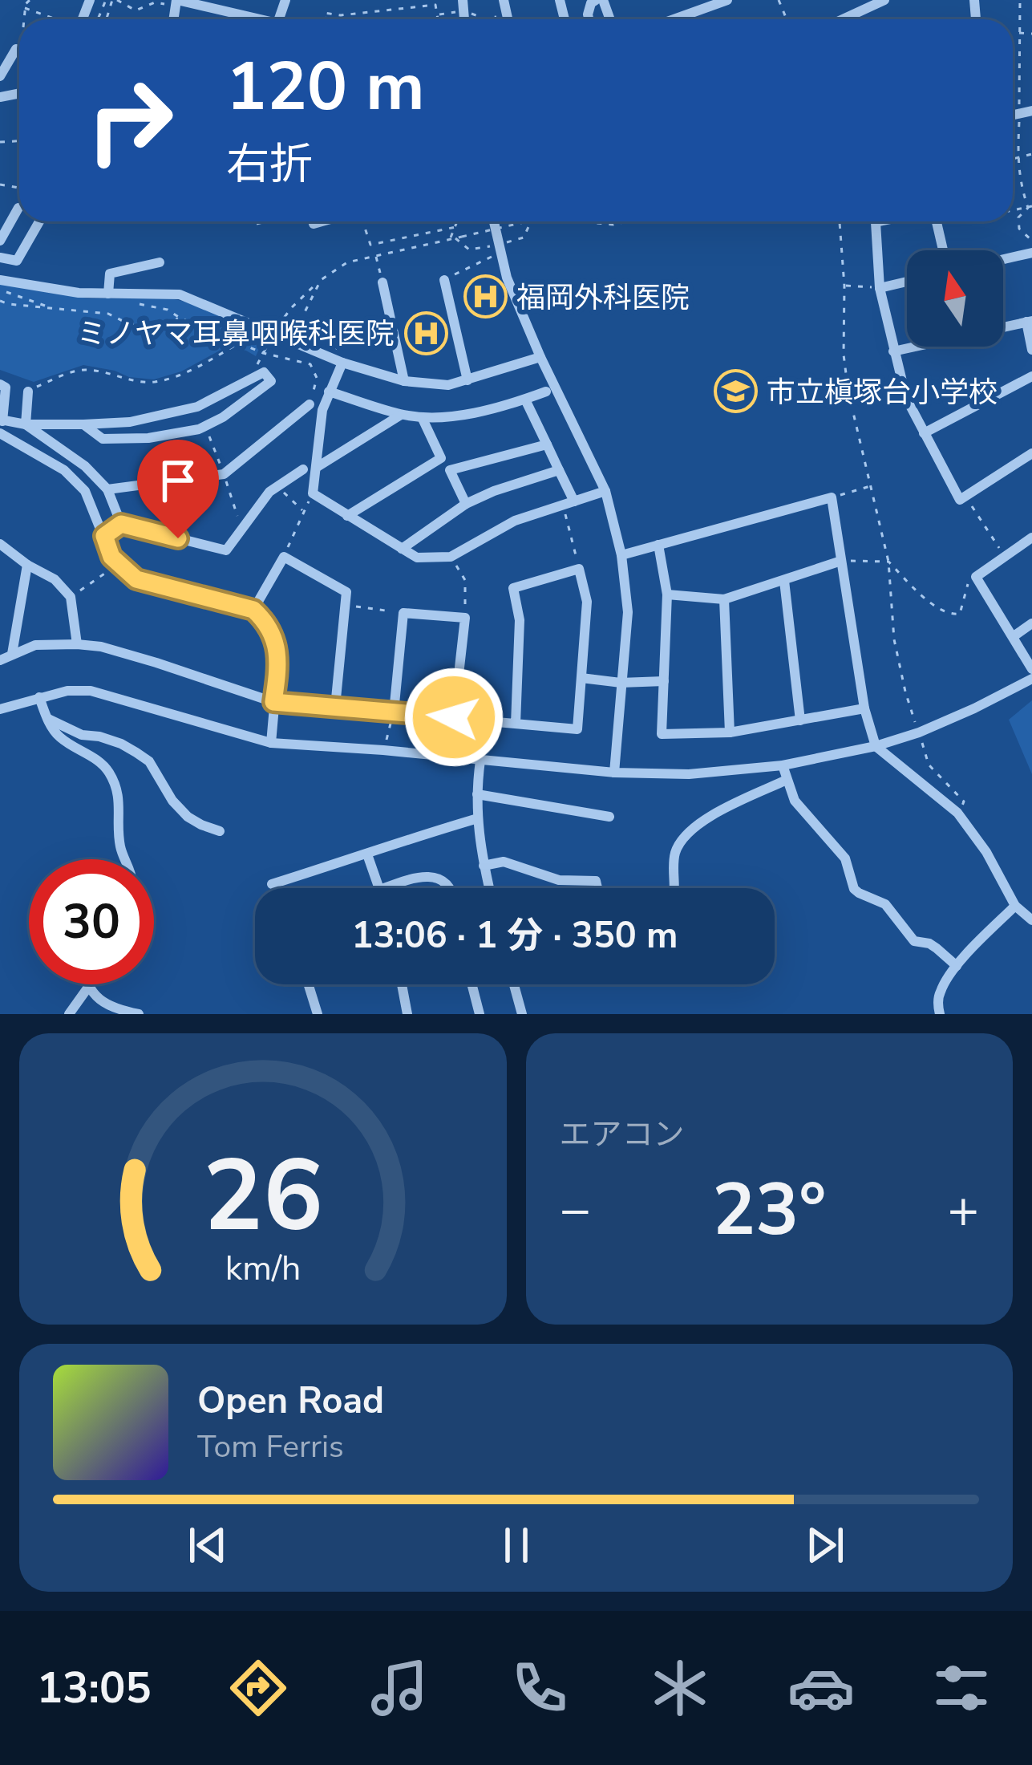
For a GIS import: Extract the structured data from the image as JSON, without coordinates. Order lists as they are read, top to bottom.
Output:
{
  "places": {
    "hospital": ["福岡外科医院", "ミノヤマ耳鼻咽喉科医院"],
    "school or university": ["市立槇塚台小学校"]
  },
  "north": "top",
  "page": {
    "turn": ["120 m", "右折"],
    "limit": "30",
    "trip": "13:06 · 1 分 · 350 m",
    "tile": "エアコン",
    "heat": ["−", "23°", "+"],
    "song": ["Open Road", "Tom Ferris"],
    "tabs": "13:05",
    "gauge": ["26", "km/h"]
  }
}
